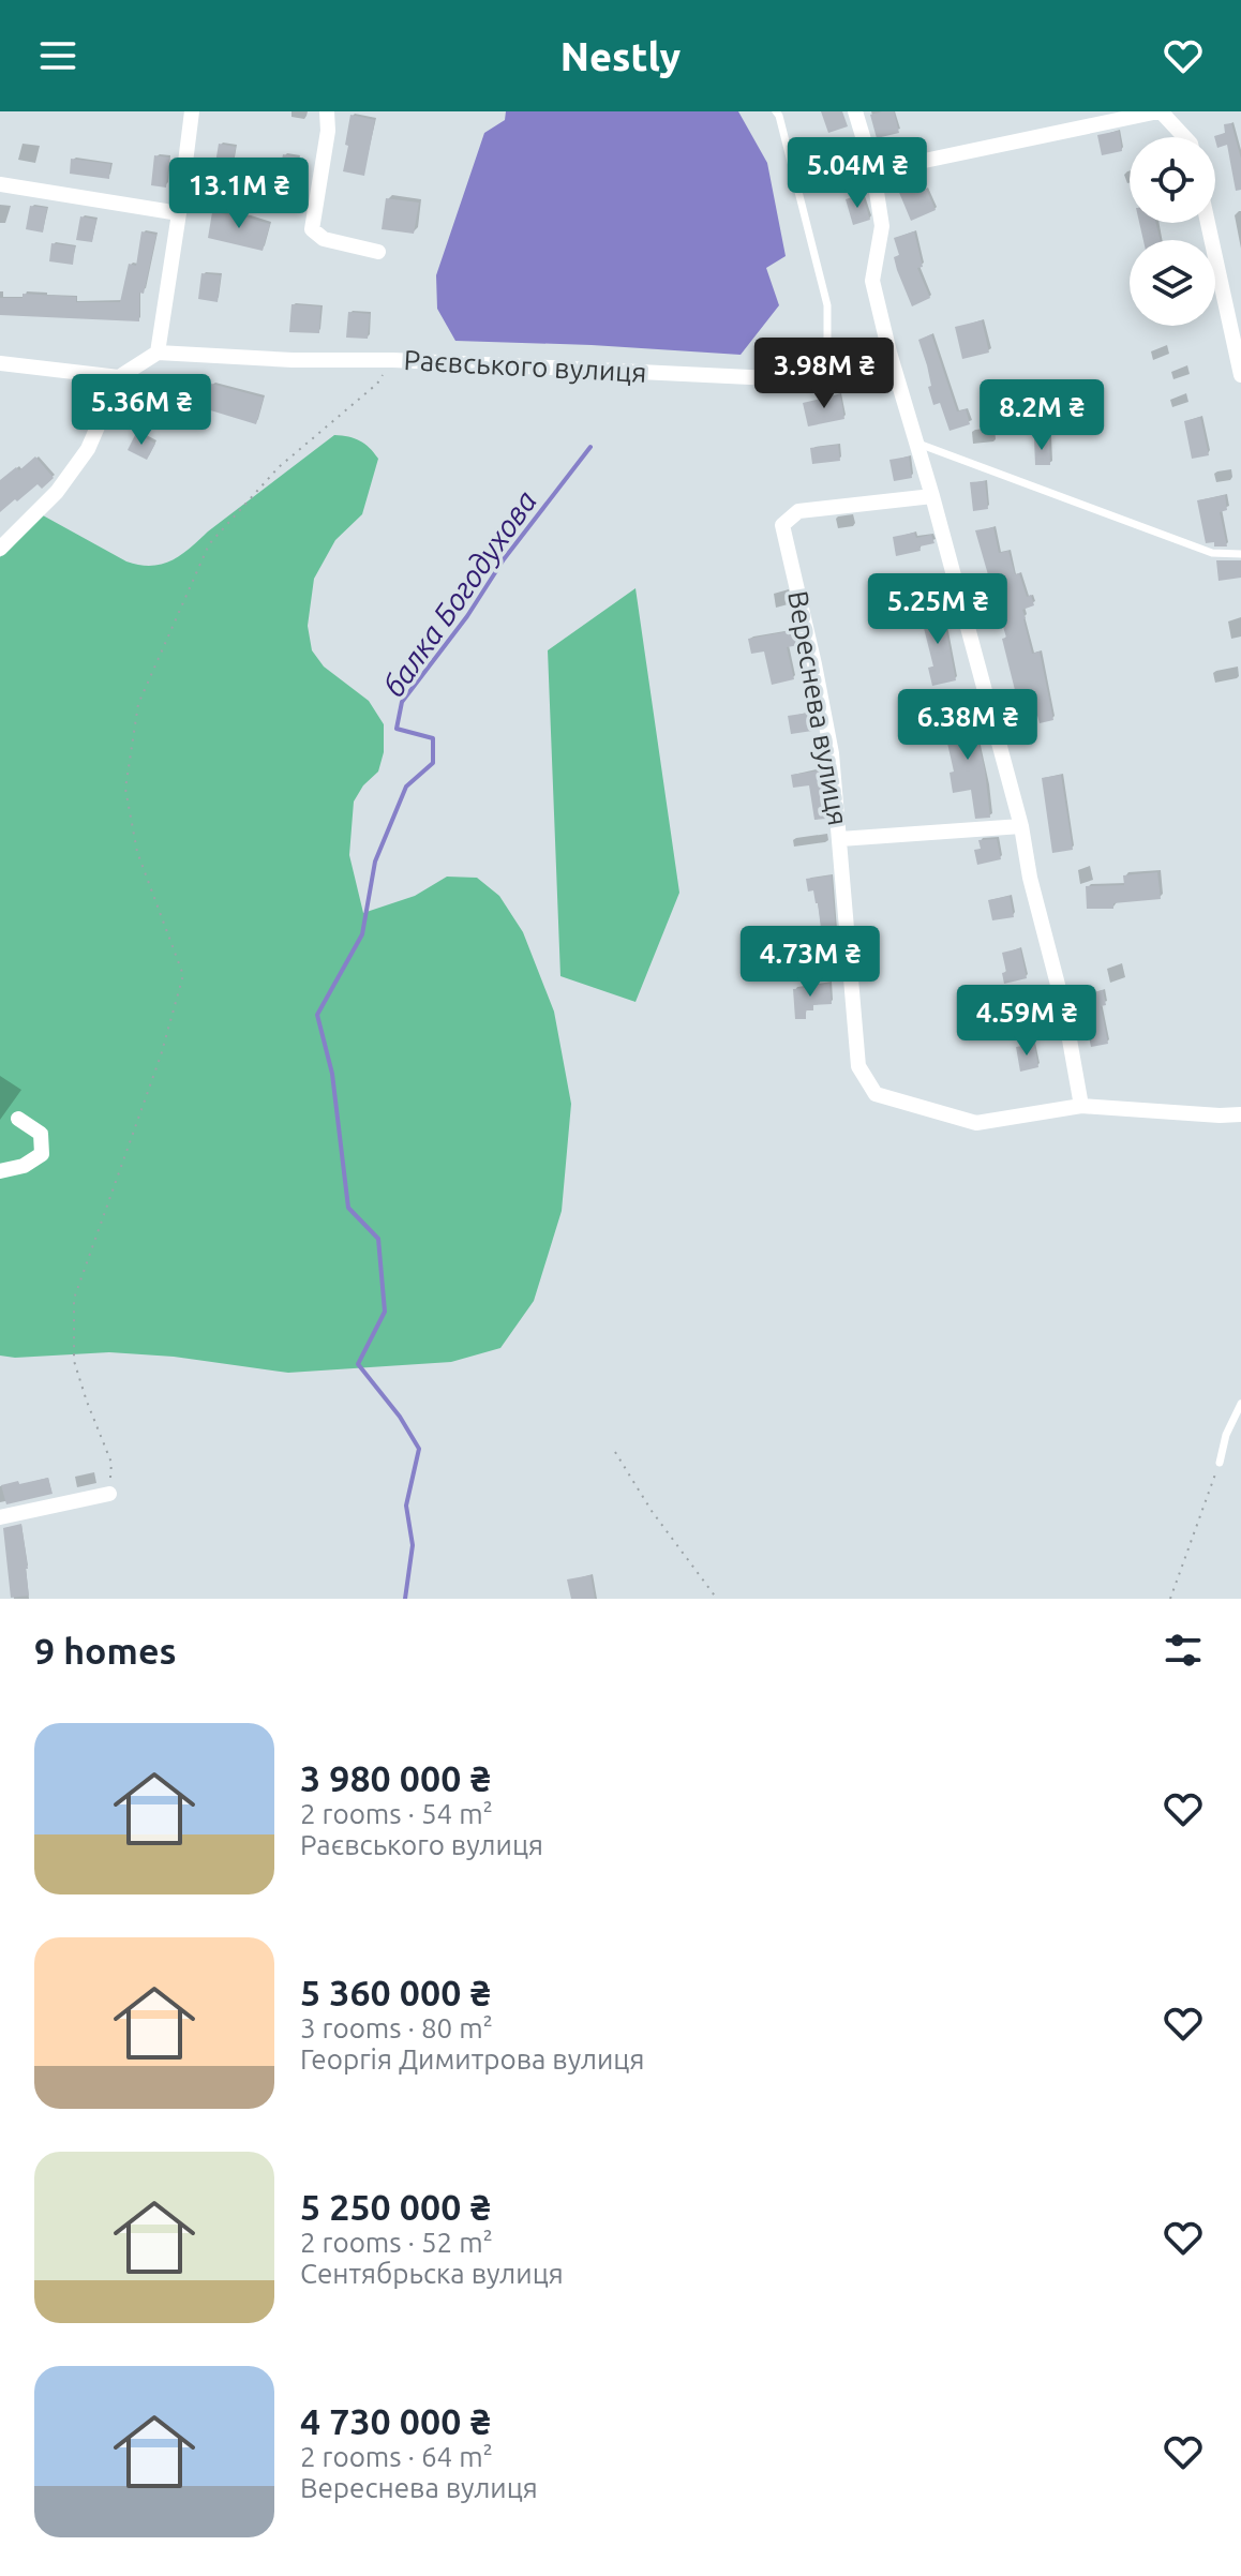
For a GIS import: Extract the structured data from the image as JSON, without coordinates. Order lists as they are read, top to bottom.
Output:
{
  "streets": {
    "street": ["Раєвського вулиця", "Вереснева вулиця"]
  },
  "water": ["балка Богодухова"],
  "page": {
    "header": "Nestly",
    "price": [
      "5.04M ₴",
      "13.1M ₴",
      "3.98M ₴",
      "5.36M ₴",
      "8.2M ₴",
      "5.25M ₴",
      "6.38M ₴",
      "4.73M ₴",
      "4.59M ₴"
    ],
    "heading": "9 homes",
    "list": [
      {
        "name": "3 980 000 ₴",
        "note": "2 rooms · 54 m² · Раєвського вулиця"
      },
      {
        "name": "5 360 000 ₴",
        "note": "3 rooms · 80 m² · Георгія Димитрова вулиця"
      },
      {
        "name": "5 250 000 ₴",
        "note": "2 rooms · 52 m² · Сентябрьска вулиця"
      },
      {
        "name": "4 730 000 ₴",
        "note": "2 rooms · 64 m² · Вереснева вулиця"
      }
    ]
  }
}
